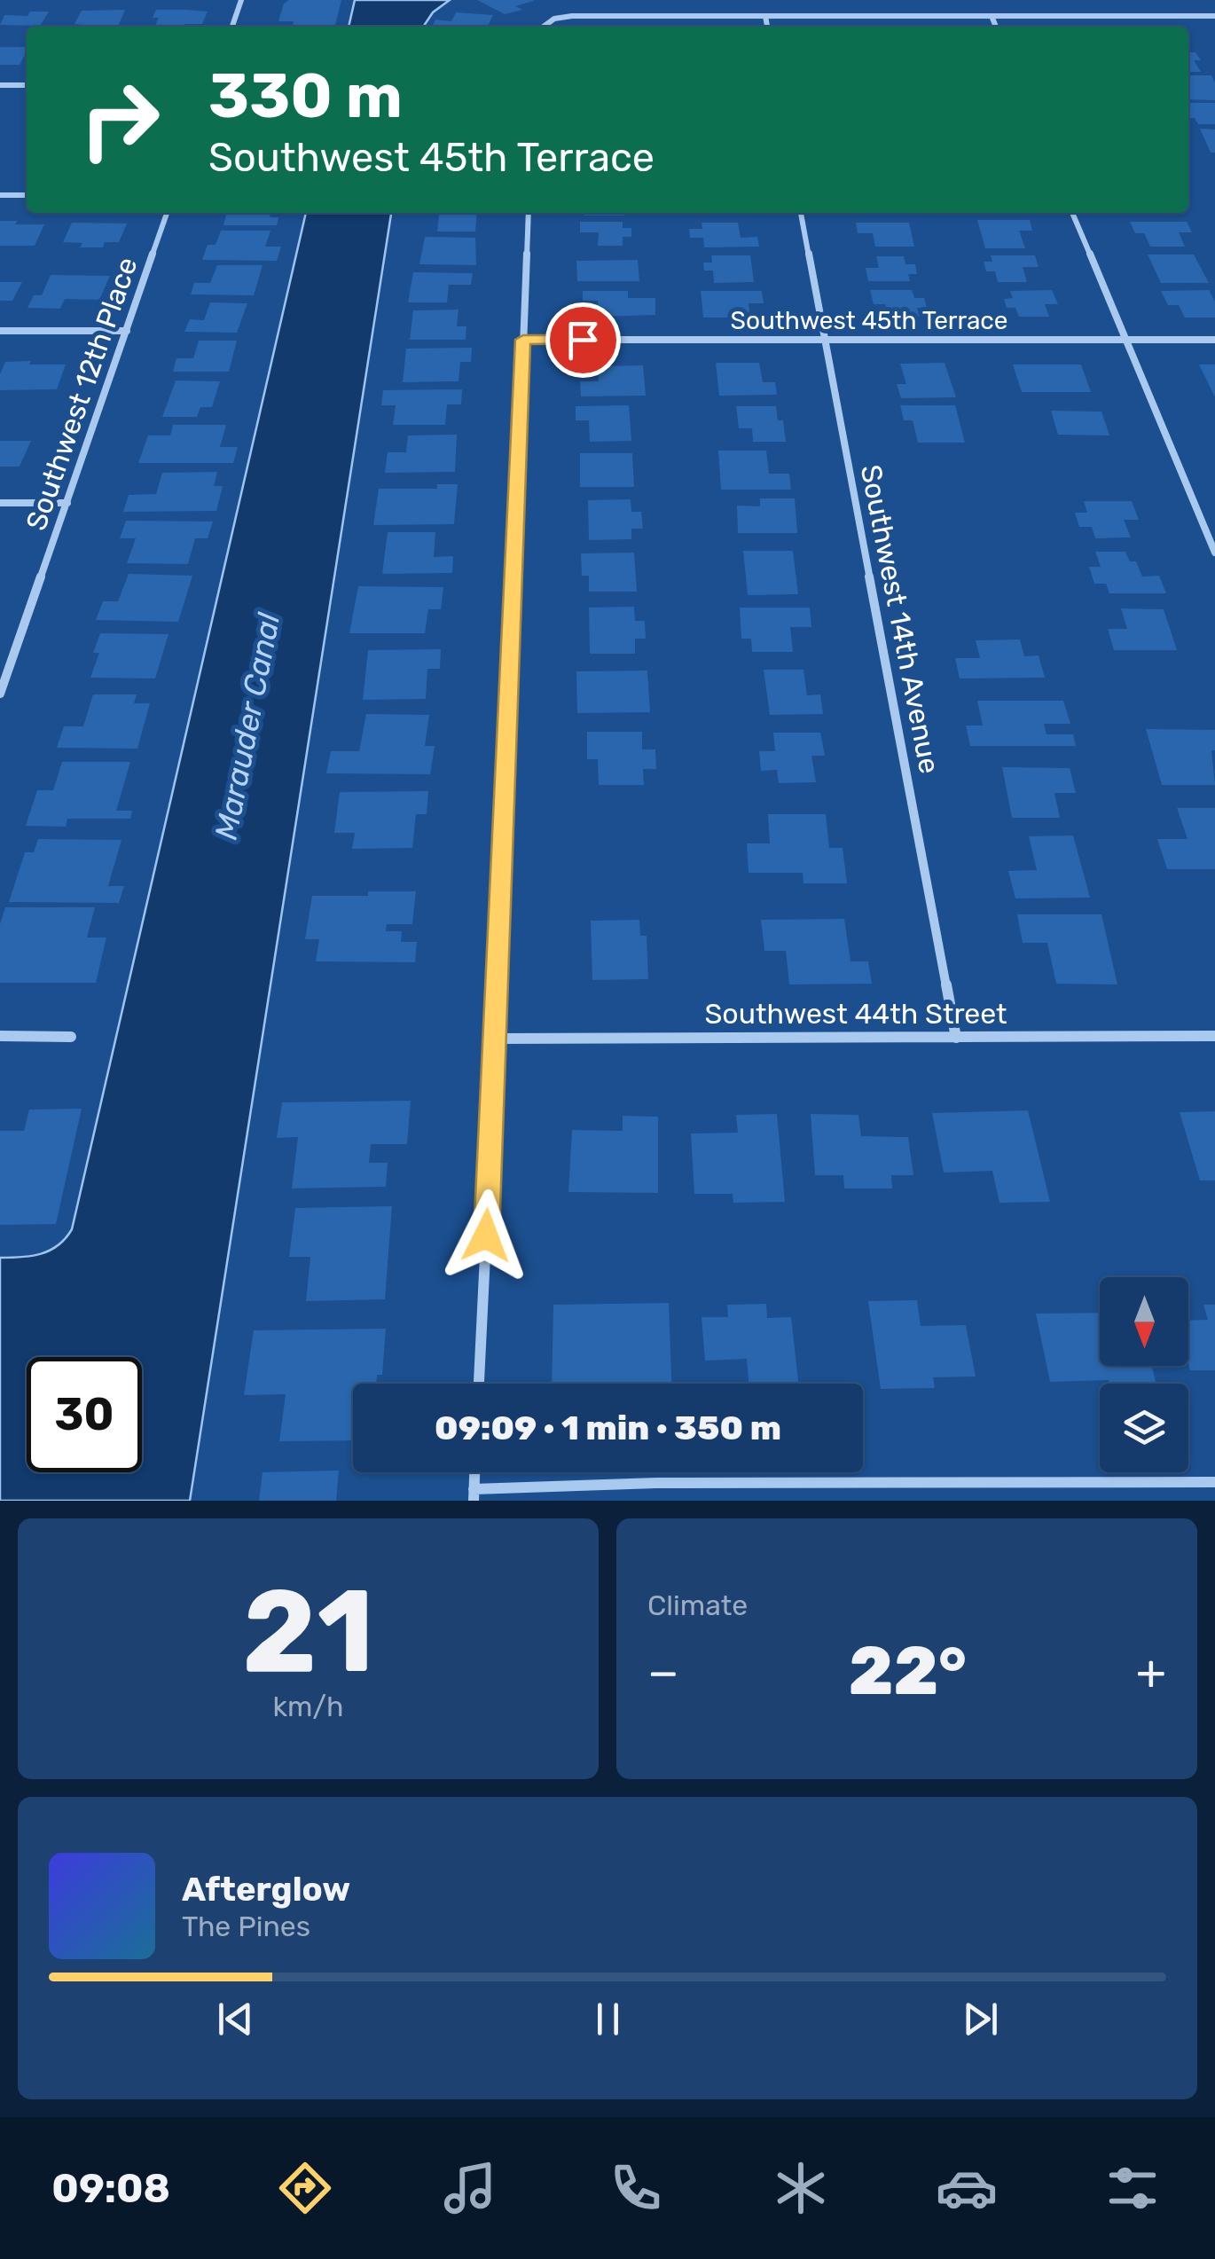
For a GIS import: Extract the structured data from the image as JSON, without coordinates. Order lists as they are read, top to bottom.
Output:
{
  "streets": {
    "street": [
      "Southwest 45th Terrace",
      "Southwest 12th Place",
      "Southwest 14th Avenue",
      "Southwest 44th Street"
    ]
  },
  "crossings": [
    ["Southwest 45th Terrace", "Southwest 14th Avenue"],
    ["Southwest 14th Avenue", "Southwest 44th Street"]
  ],
  "water": ["Marauder Canal"],
  "north": "bottom",
  "page": {
    "turn": ["330 m", "Southwest 45th Terrace"],
    "limit": "30",
    "trip": "09:09 · 1 min · 350 m",
    "tile": [
      ["21", "km/h"],
      "Climate"
    ],
    "heat": ["−", "22°", "+"],
    "song": ["Afterglow", "The Pines"],
    "tabs": "09:08"
  }
}
